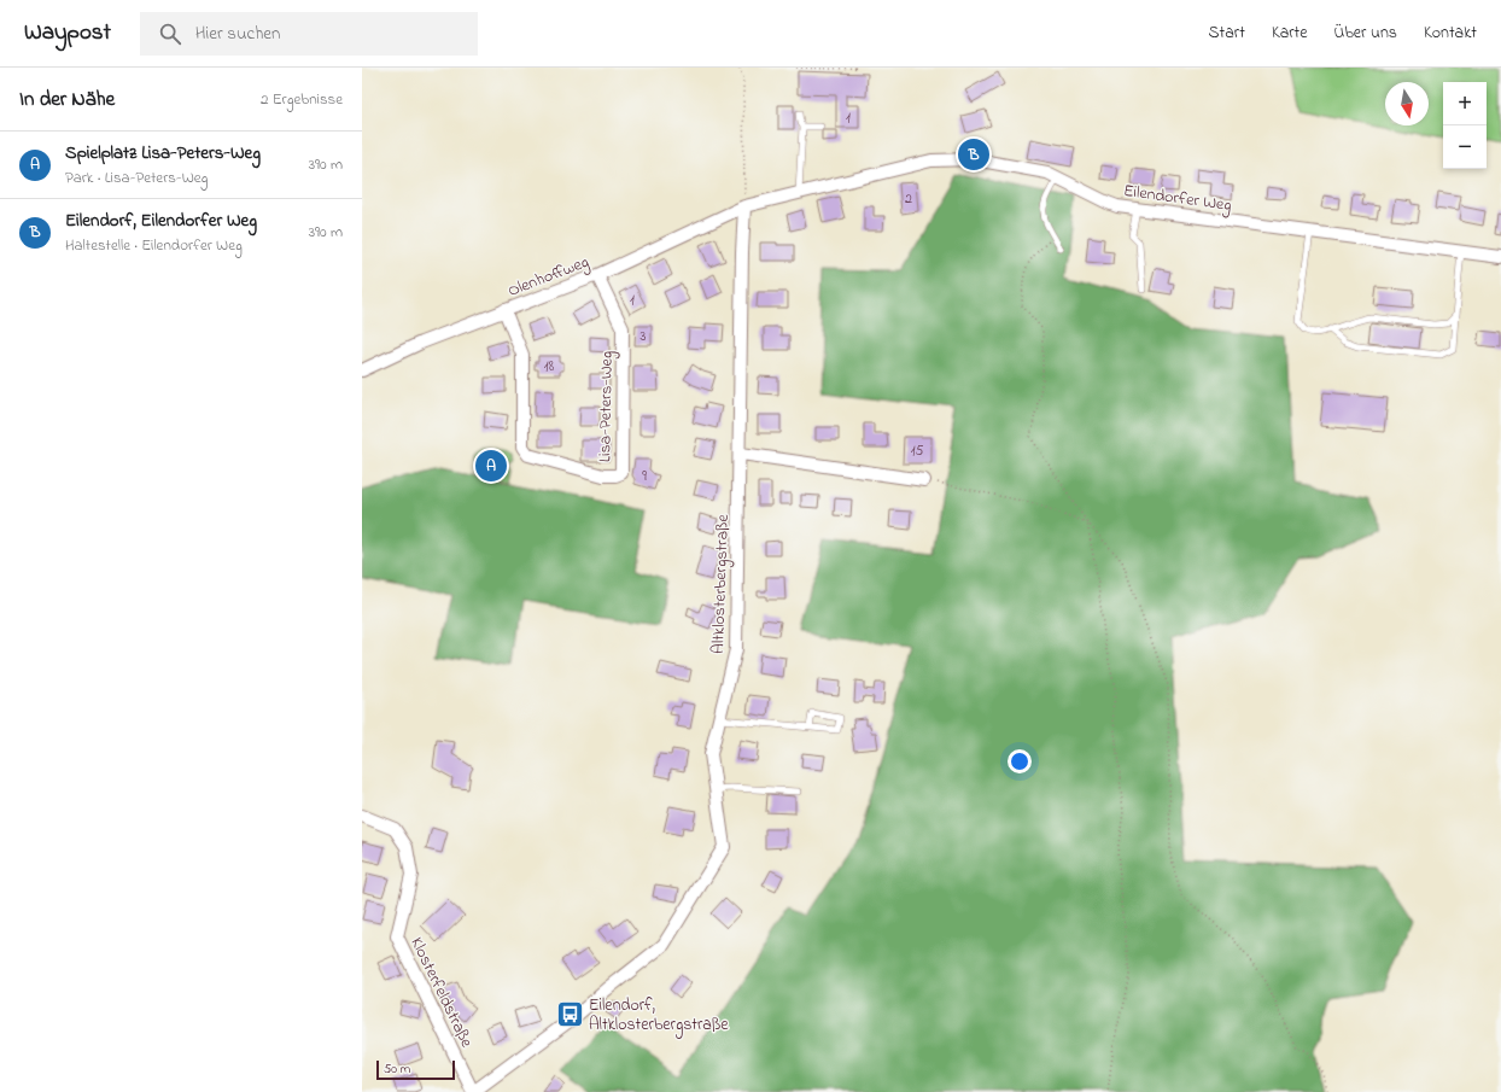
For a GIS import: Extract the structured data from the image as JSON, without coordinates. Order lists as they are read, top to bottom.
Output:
{
  "streets": {
    "street": [
      "Eilendorfer Weg",
      "Olenhoffweg",
      "Lisa-Peters-Weg",
      "Altklosterbergstraße",
      "Klosterfeldstraße"
    ]
  },
  "crossings": [
    ["Eilendorfer Weg", "Olenhoffweg"],
    ["Eilendorfer Weg", "Altklosterbergstraße"],
    ["Olenhoffweg", "Lisa-Peters-Weg"],
    ["Olenhoffweg", "Altklosterbergstraße"],
    ["Altklosterbergstraße", "Klosterfeldstraße"]
  ],
  "places": {
    "bus stop": ["Eilendorf, Altklosterbergstraße"]
  },
  "house_numbers": [
    "1",
    "2",
    "1",
    "3",
    "18",
    "15",
    "9"
  ],
  "scale_bar": "50 m",
  "north": "bottom",
  "page": {
    "header": "Waypost",
    "search": "Hier suchen",
    "nav": [
      "Start",
      "Karte",
      "Über uns",
      "Kontakt"
    ],
    "heading": ["In der Nähe", "2 Ergebnisse"],
    "map_buttons": ["+", "−"],
    "list": [
      {
        "mark": "A",
        "name": "Spielplatz Lisa-Peters-Weg",
        "note": "Park · Lisa-Peters-Weg",
        "value": "390 m"
      },
      {
        "mark": "B",
        "name": "Eilendorf, Eilendorfer Weg",
        "note": "Haltestelle · Eilendorfer Weg",
        "value": "390 m"
      }
    ],
    "pins": ["B", "A"],
    "scale": "50 m"
  }
}
